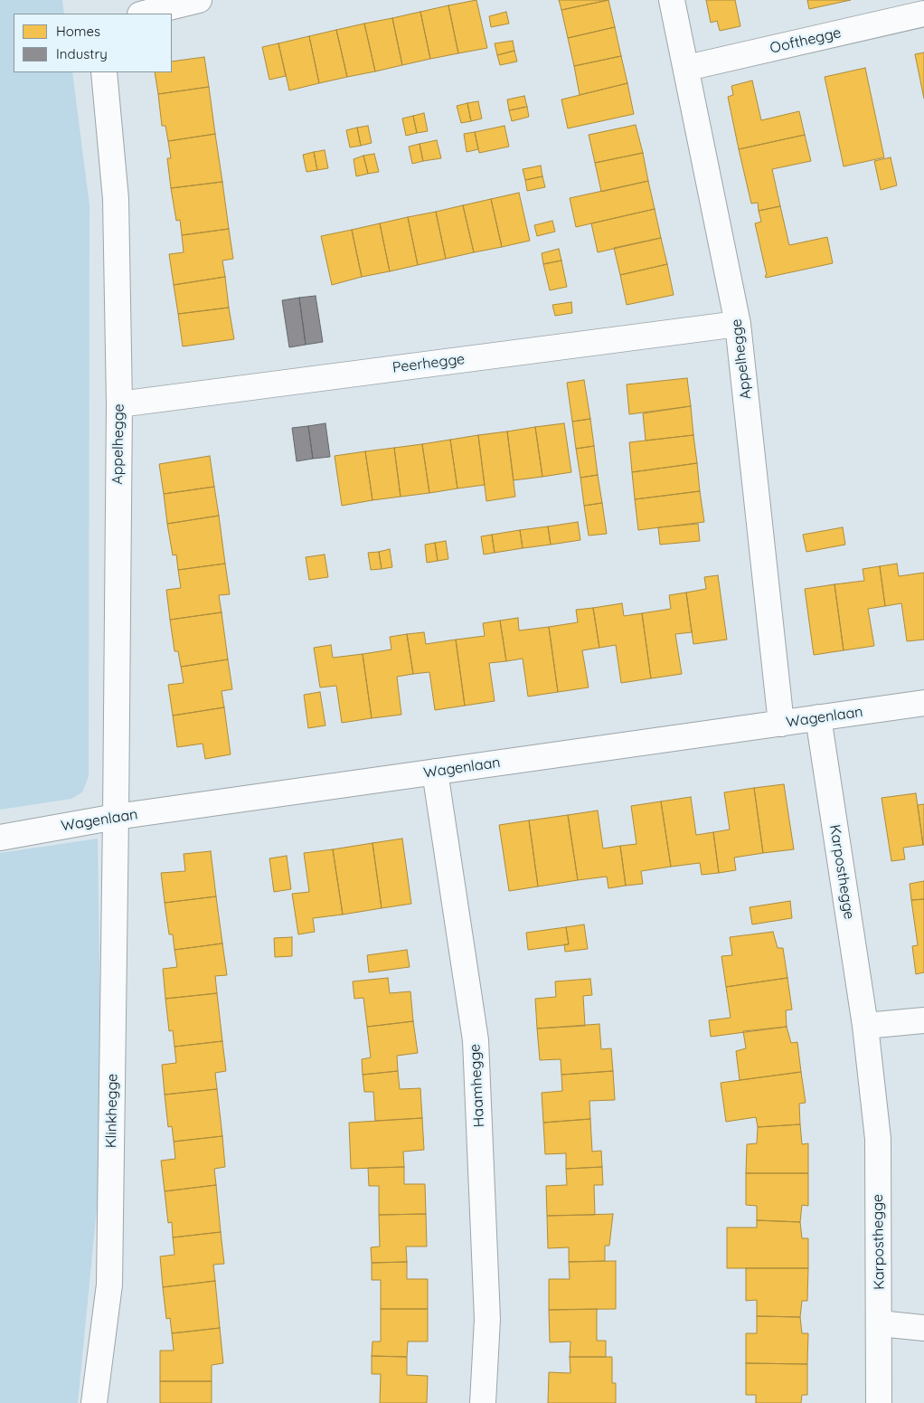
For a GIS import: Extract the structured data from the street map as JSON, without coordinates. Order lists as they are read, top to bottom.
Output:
{
  "streets": {
    "street": [
      "Oofthegge",
      "Appelhegge",
      "Peerhegge",
      "Wagenlaan",
      "Karposthegge",
      "Haamhegge",
      "Klinkhegge"
    ]
  },
  "crossings": [
    ["Oofthegge", "Appelhegge"],
    ["Appelhegge", "Peerhegge"],
    ["Appelhegge", "Wagenlaan"],
    ["Appelhegge", "Klinkhegge"],
    ["Wagenlaan", "Karposthegge"],
    ["Wagenlaan", "Haamhegge"],
    ["Wagenlaan", "Klinkhegge"]
  ],
  "legend": ["Homes", "Industry"]
}
